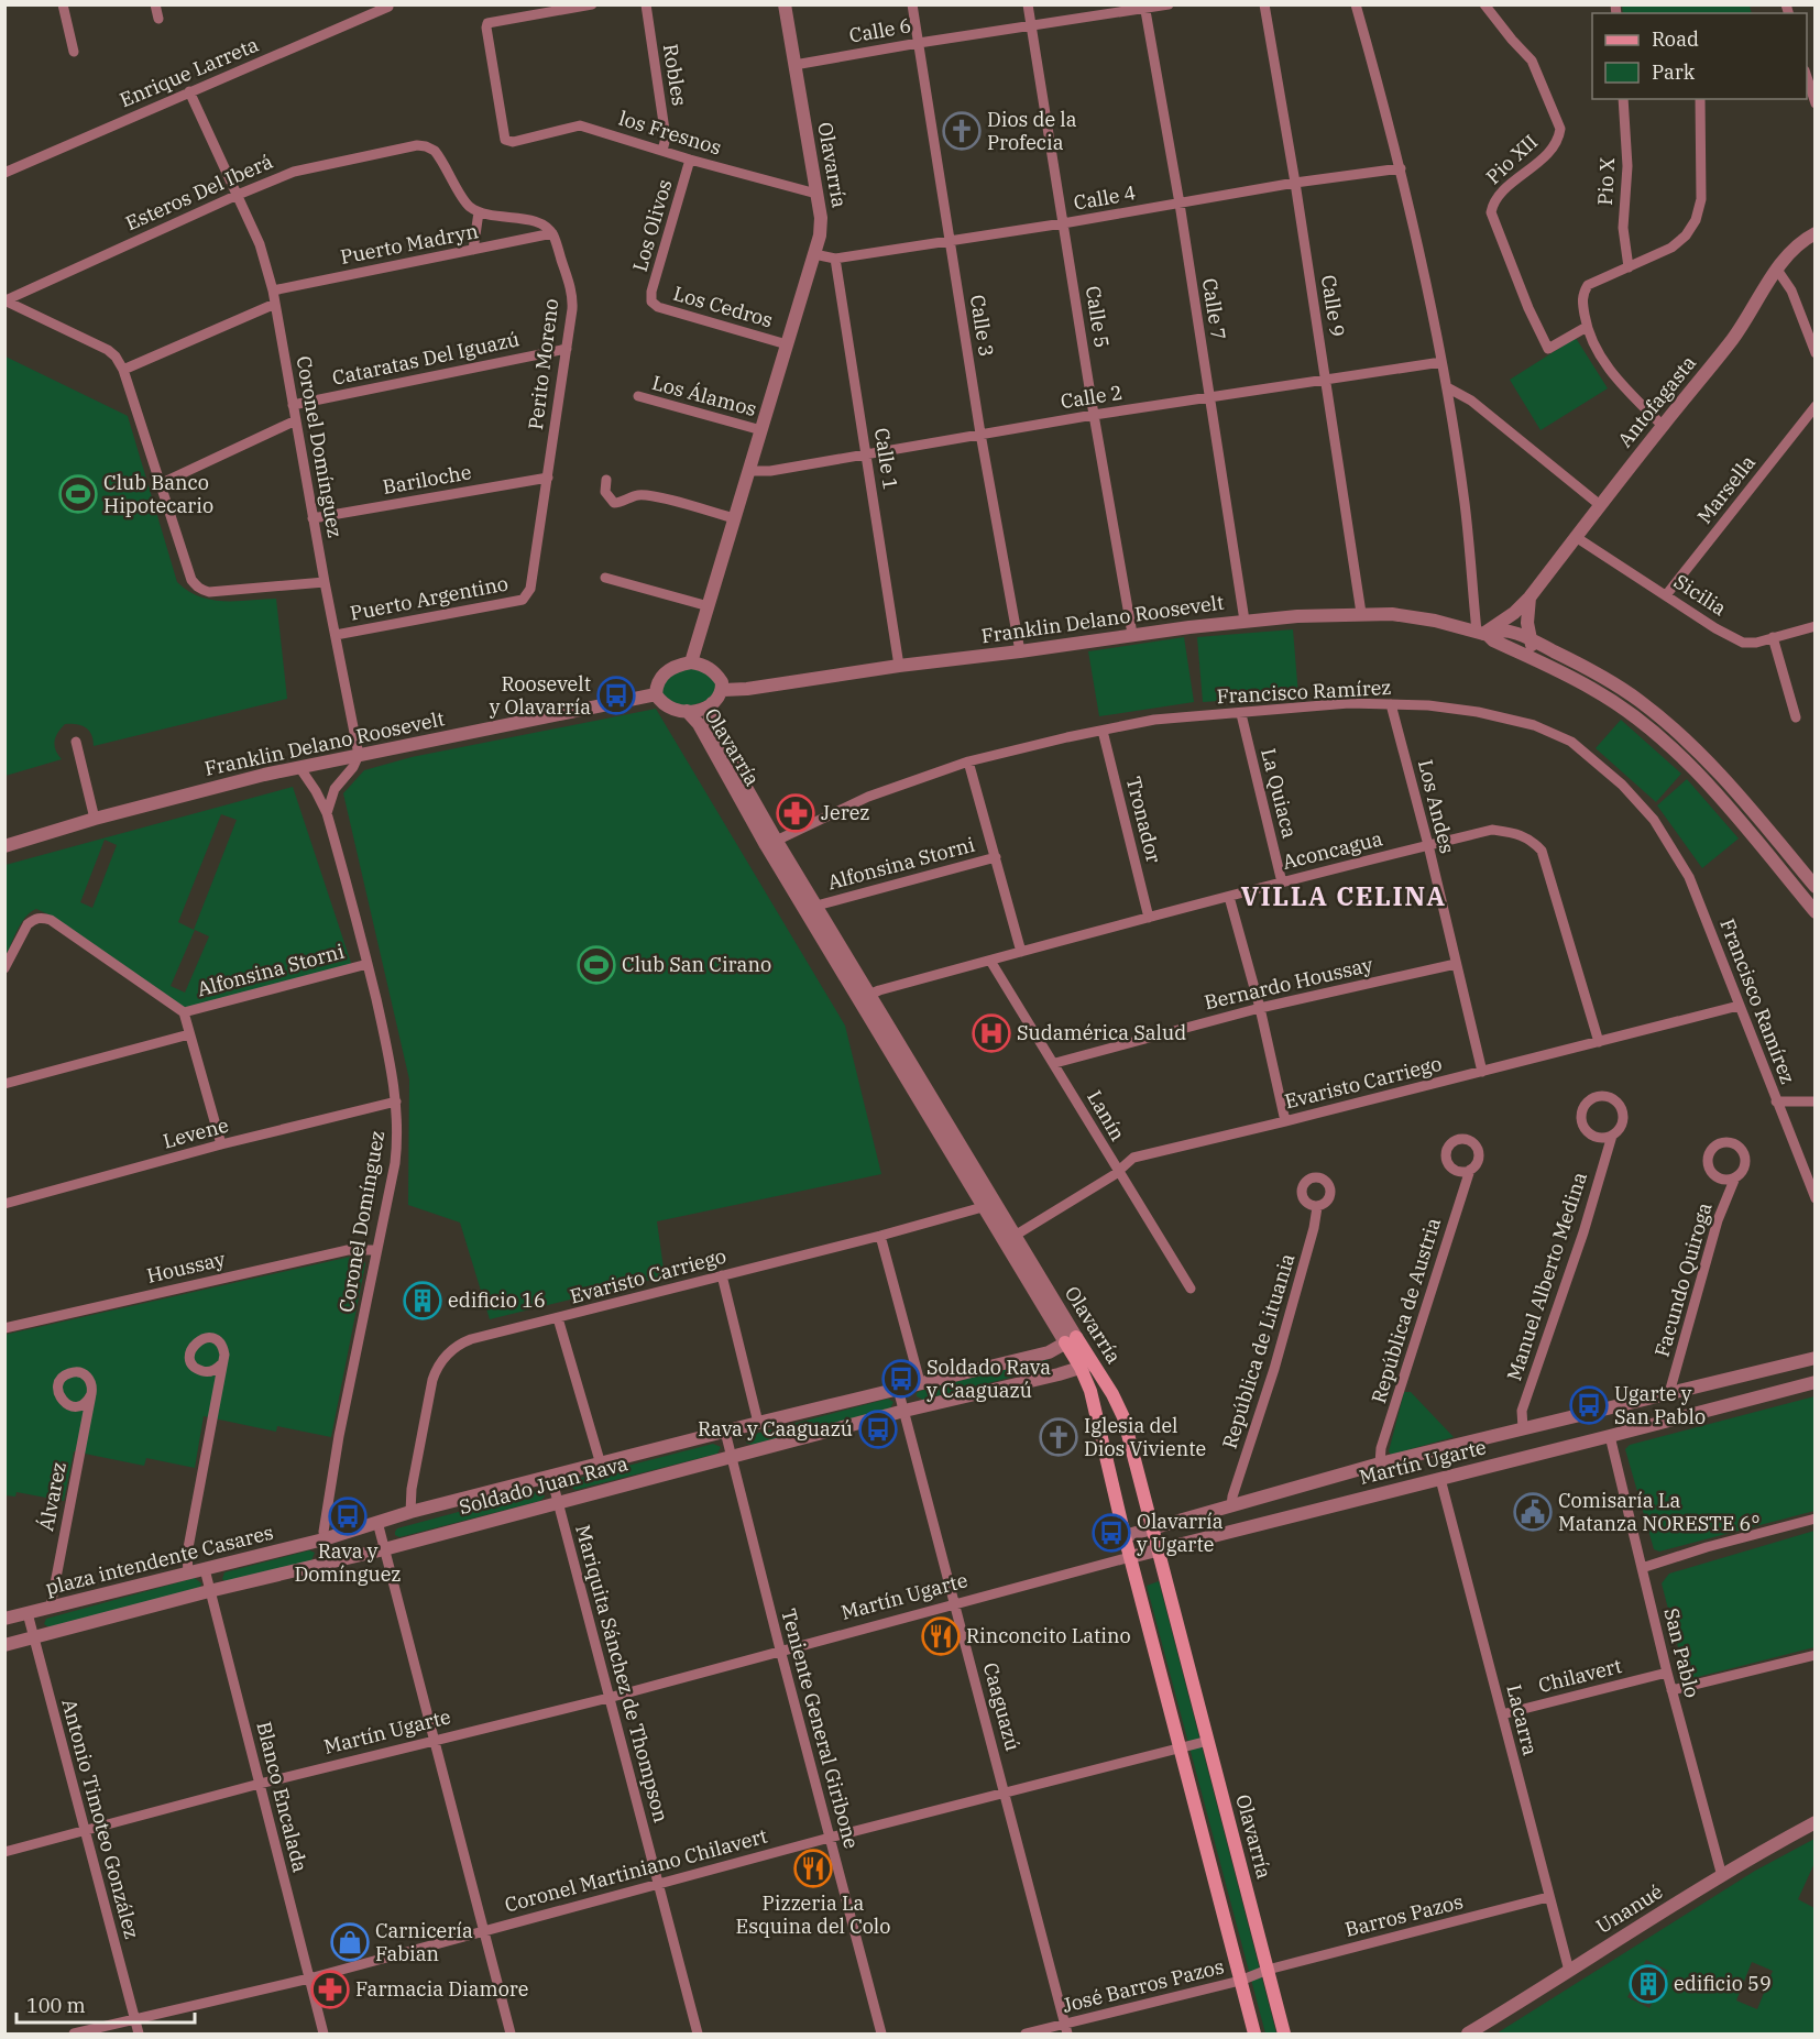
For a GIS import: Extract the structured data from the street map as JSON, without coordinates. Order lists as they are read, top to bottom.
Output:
{
  "streets": {
    "main road": ["Olavarría"],
    "street": [
      "Calle 6",
      "Enrique Larreta",
      "Robles",
      "los Fresnos",
      "Pio XII",
      "Pio X",
      "Esteros Del Iberá",
      "Calle 4",
      "Los Olivos",
      "Puerto Madryn",
      "Calle 9",
      "Los Cedros",
      "Calle 7",
      "Calle 5",
      "Calle 3",
      "Cataratas Del Iguazú",
      "Perito Moreno",
      "Los Álamos",
      "Calle 2",
      "Antofagasta",
      "Coronel Domínguez",
      "Calle 1",
      "Bariloche",
      "Marsella",
      "Sicilia",
      "Puerto Argentino",
      "Franklin Delano Roosevelt",
      "Francisco Ramírez",
      "La Quiaca",
      "Los Andes",
      "Tronador",
      "Aconcagua",
      "Alfonsina Storni",
      "Bernardo Houssay",
      "Evaristo Carriego",
      "Lanín",
      "Levene",
      "Houssay",
      "Manuel Alberto Medina",
      "Facundo Quiroga",
      "República de Austria",
      "República de Lituania",
      "Martín Ugarte",
      "Soldado Juan Rava",
      "Álvarez",
      "plaza intendente Casares",
      "San Pablo",
      "Mariquita Sánchez de Thompson",
      "Chilavert",
      "Caaguazú",
      "Lacarra",
      "Teniente General Giribone",
      "Blanco Encalada",
      "Antonio Timoteo González",
      "Coronel Martiniano Chilavert",
      "Unanué",
      "Barros Pazos",
      "José Barros Pazos"
    ]
  },
  "crossings": [
    ["Calle 6", "Olavarría"],
    ["Calle 6", "Calle 7"],
    ["Calle 6", "Calle 5"],
    ["Calle 6", "Calle 3"],
    ["Enrique Larreta", "Coronel Domínguez"],
    ["Robles", "los Fresnos"],
    ["los Fresnos", "Olavarría"],
    ["los Fresnos", "Los Olivos"],
    ["Olavarría", "Calle 4"],
    ["Olavarría", "Los Cedros"],
    ["Olavarría", "Los Álamos"],
    ["Olavarría", "Calle 2"],
    ["Olavarría", "Franklin Delano Roosevelt"],
    ["Olavarría", "Francisco Ramírez"],
    ["Olavarría", "Aconcagua"],
    ["Olavarría", "Alfonsina Storni"],
    ["Olavarría", "Evaristo Carriego"],
    ["Olavarría", "Martín Ugarte"],
    ["Olavarría", "Soldado Juan Rava"],
    ["Olavarría", "Coronel Martiniano Chilavert"],
    ["Olavarría", "Barros Pazos"],
    ["Olavarría", "José Barros Pazos"],
    ["Esteros Del Iberá", "Coronel Domínguez"],
    ["Calle 4", "Calle 9"],
    ["Calle 4", "Calle 7"],
    ["Calle 4", "Calle 5"],
    ["Calle 4", "Calle 3"],
    ["Calle 4", "Calle 1"],
    ["Los Olivos", "Los Cedros"],
    ["Puerto Madryn", "Perito Moreno"],
    ["Puerto Madryn", "Coronel Domínguez"],
    ["Calle 9", "Calle 2"],
    ["Calle 9", "Franklin Delano Roosevelt"],
    ["Calle 7", "Calle 2"],
    ["Calle 7", "Franklin Delano Roosevelt"],
    ["Calle 5", "Calle 2"],
    ["Calle 5", "Franklin Delano Roosevelt"],
    ["Calle 3", "Calle 2"],
    ["Calle 3", "Franklin Delano Roosevelt"],
    ["Cataratas Del Iguazú", "Perito Moreno"],
    ["Cataratas Del Iguazú", "Coronel Domínguez"],
    ["Perito Moreno", "Bariloche"],
    ["Perito Moreno", "Puerto Argentino"],
    ["Calle 2", "Calle 1"],
    ["Antofagasta", "Sicilia"],
    ["Antofagasta", "Franklin Delano Roosevelt"],
    ["Coronel Domínguez", "Bariloche"],
    ["Coronel Domínguez", "Puerto Argentino"],
    ["Coronel Domínguez", "Franklin Delano Roosevelt"],
    ["Coronel Domínguez", "Alfonsina Storni"],
    ["Coronel Domínguez", "Levene"],
    ["Coronel Domínguez", "Houssay"],
    ["Coronel Domínguez", "Soldado Juan Rava"],
    ["Coronel Domínguez", "plaza intendente Casares"],
    ["Calle 1", "Franklin Delano Roosevelt"],
    ["Marsella", "Sicilia"],
    ["Francisco Ramírez", "La Quiaca"],
    ["Francisco Ramírez", "Los Andes"],
    ["Francisco Ramírez", "Tronador"],
    ["Francisco Ramírez", "Evaristo Carriego"],
    ["La Quiaca", "Aconcagua"],
    ["Los Andes", "Aconcagua"],
    ["Los Andes", "Bernardo Houssay"],
    ["Los Andes", "Evaristo Carriego"],
    ["Tronador", "Aconcagua"],
    ["Aconcagua", "Evaristo Carriego"],
    ["Aconcagua", "Lanín"],
    ["Bernardo Houssay", "Lanín"],
    ["Evaristo Carriego", "Lanín"],
    ["Evaristo Carriego", "Soldado Juan Rava"],
    ["Manuel Alberto Medina", "Martín Ugarte"],
    ["Facundo Quiroga", "Martín Ugarte"],
    ["República de Austria", "Martín Ugarte"],
    ["República de Lituania", "Martín Ugarte"],
    ["Martín Ugarte", "San Pablo"],
    ["Martín Ugarte", "Mariquita Sánchez de Thompson"],
    ["Martín Ugarte", "Caaguazú"],
    ["Martín Ugarte", "Lacarra"],
    ["Martín Ugarte", "Teniente General Giribone"],
    ["Martín Ugarte", "Blanco Encalada"],
    ["Martín Ugarte", "Antonio Timoteo González"],
    ["Soldado Juan Rava", "plaza intendente Casares"],
    ["Soldado Juan Rava", "Mariquita Sánchez de Thompson"],
    ["Soldado Juan Rava", "Caaguazú"],
    ["Soldado Juan Rava", "Teniente General Giribone"],
    ["Soldado Juan Rava", "Blanco Encalada"],
    ["Soldado Juan Rava", "Antonio Timoteo González"],
    ["Álvarez", "plaza intendente Casares"],
    ["plaza intendente Casares", "Blanco Encalada"],
    ["plaza intendente Casares", "Antonio Timoteo González"],
    ["San Pablo", "Chilavert"],
    ["San Pablo", "Unanué"],
    ["Mariquita Sánchez de Thompson", "Coronel Martiniano Chilavert"],
    ["Chilavert", "Lacarra"],
    ["Caaguazú", "Coronel Martiniano Chilavert"],
    ["Caaguazú", "José Barros Pazos"],
    ["Lacarra", "Unanué"],
    ["Lacarra", "Barros Pazos"],
    ["Teniente General Giribone", "Coronel Martiniano Chilavert"],
    ["Blanco Encalada", "Coronel Martiniano Chilavert"],
    ["Antonio Timoteo González", "Coronel Martiniano Chilavert"],
    ["Barros Pazos", "José Barros Pazos"]
  ],
  "districts": ["VILLA CELINA"],
  "places": {
    "church": ["Dios de la Profecia", "Iglesia del Dios Viviente"],
    "sports": ["Club Banco Hipotecario", "Club San Cirano"],
    "bus stop": [
      "Roosevelt y Olavarría",
      "Soldado Rava y Caaguazú",
      "Ugarte y San Pablo",
      "Rava y Caaguazú",
      "Rava y Domínguez",
      "Olavarría y Ugarte"
    ],
    "pharmacy": ["Jerez", "Farmacia Diamore"],
    "hospital": ["Sudamérica Salud"],
    "building": ["edificio 16", "edificio 59"],
    "public building": ["Comisaría La Matanza NORESTE 6°"],
    "restaurant": ["Rinconcito Latino", "Pizzeria La Esquina del Colo"],
    "shop": ["Carnicería Fabian"]
  },
  "legend": ["Road", "Park"],
  "scale_bar": "100 m"
}
